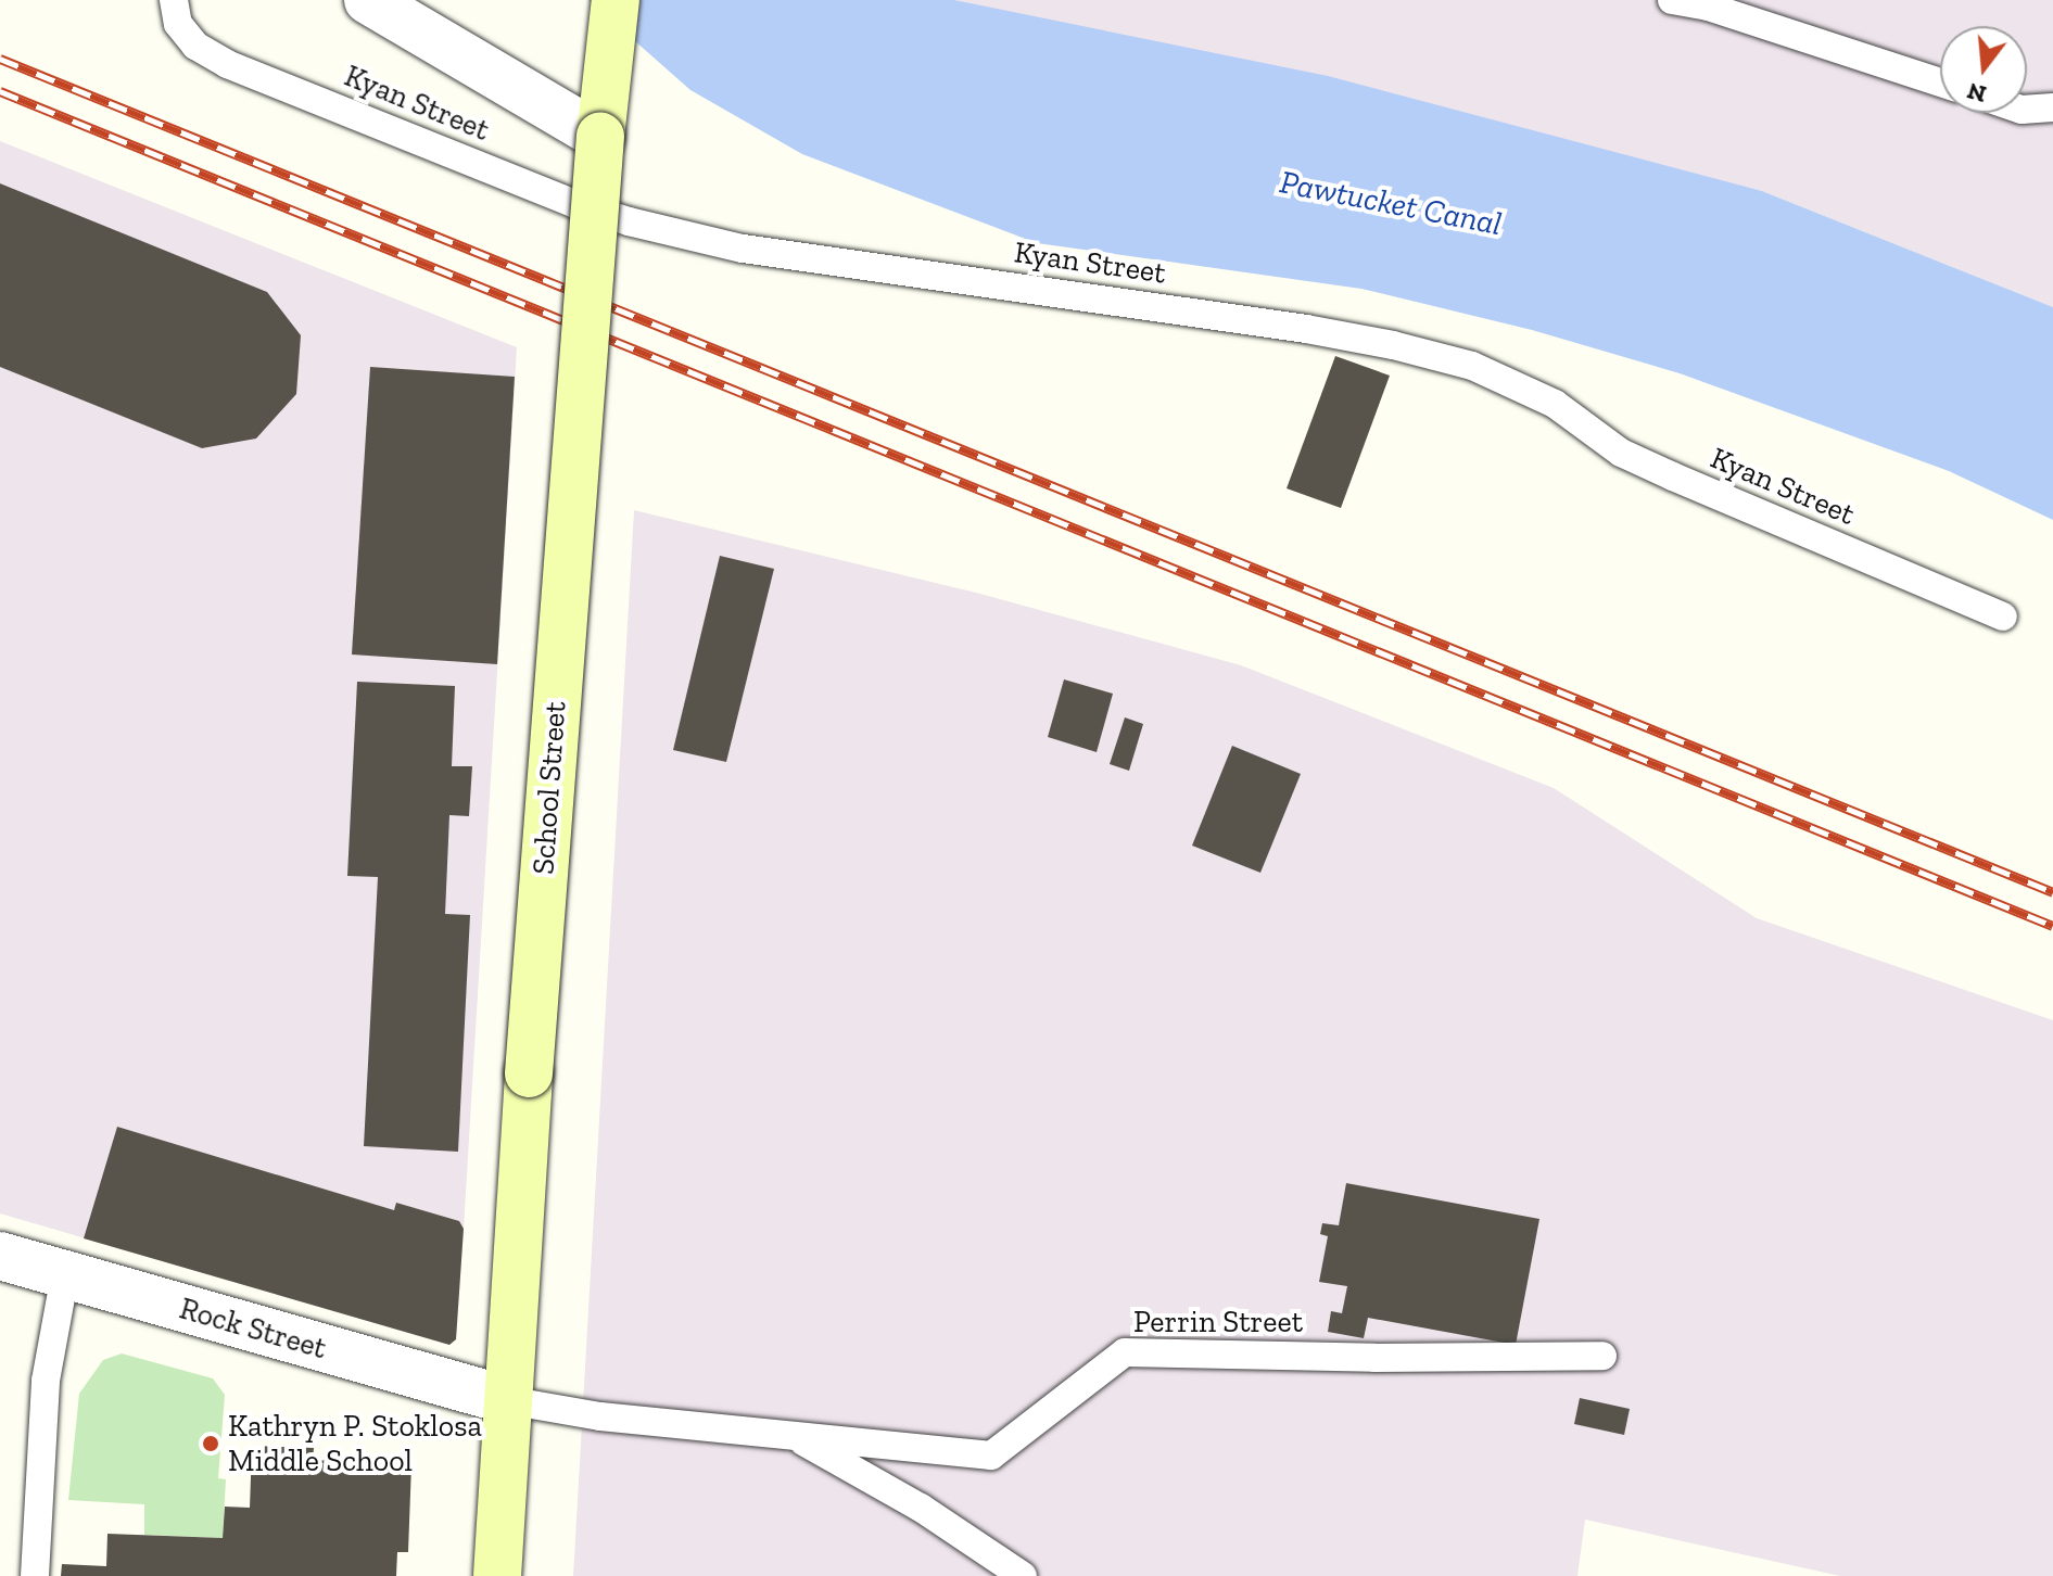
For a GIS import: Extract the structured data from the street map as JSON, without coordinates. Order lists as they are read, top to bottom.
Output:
{
  "streets": {
    "main road": ["School Street"],
    "street": ["Rock Street"],
    "lane": ["Kyan Street", "Perrin Street"]
  },
  "crossings": [
    ["School Street", "Perrin Street"],
    ["School Street", "Rock Street"],
    ["Perrin Street", "Rock Street"]
  ],
  "water": ["Pawtucket Canal"],
  "places": ["Kathryn P. Stoklosa Middle School"],
  "north": "bottom"
}
